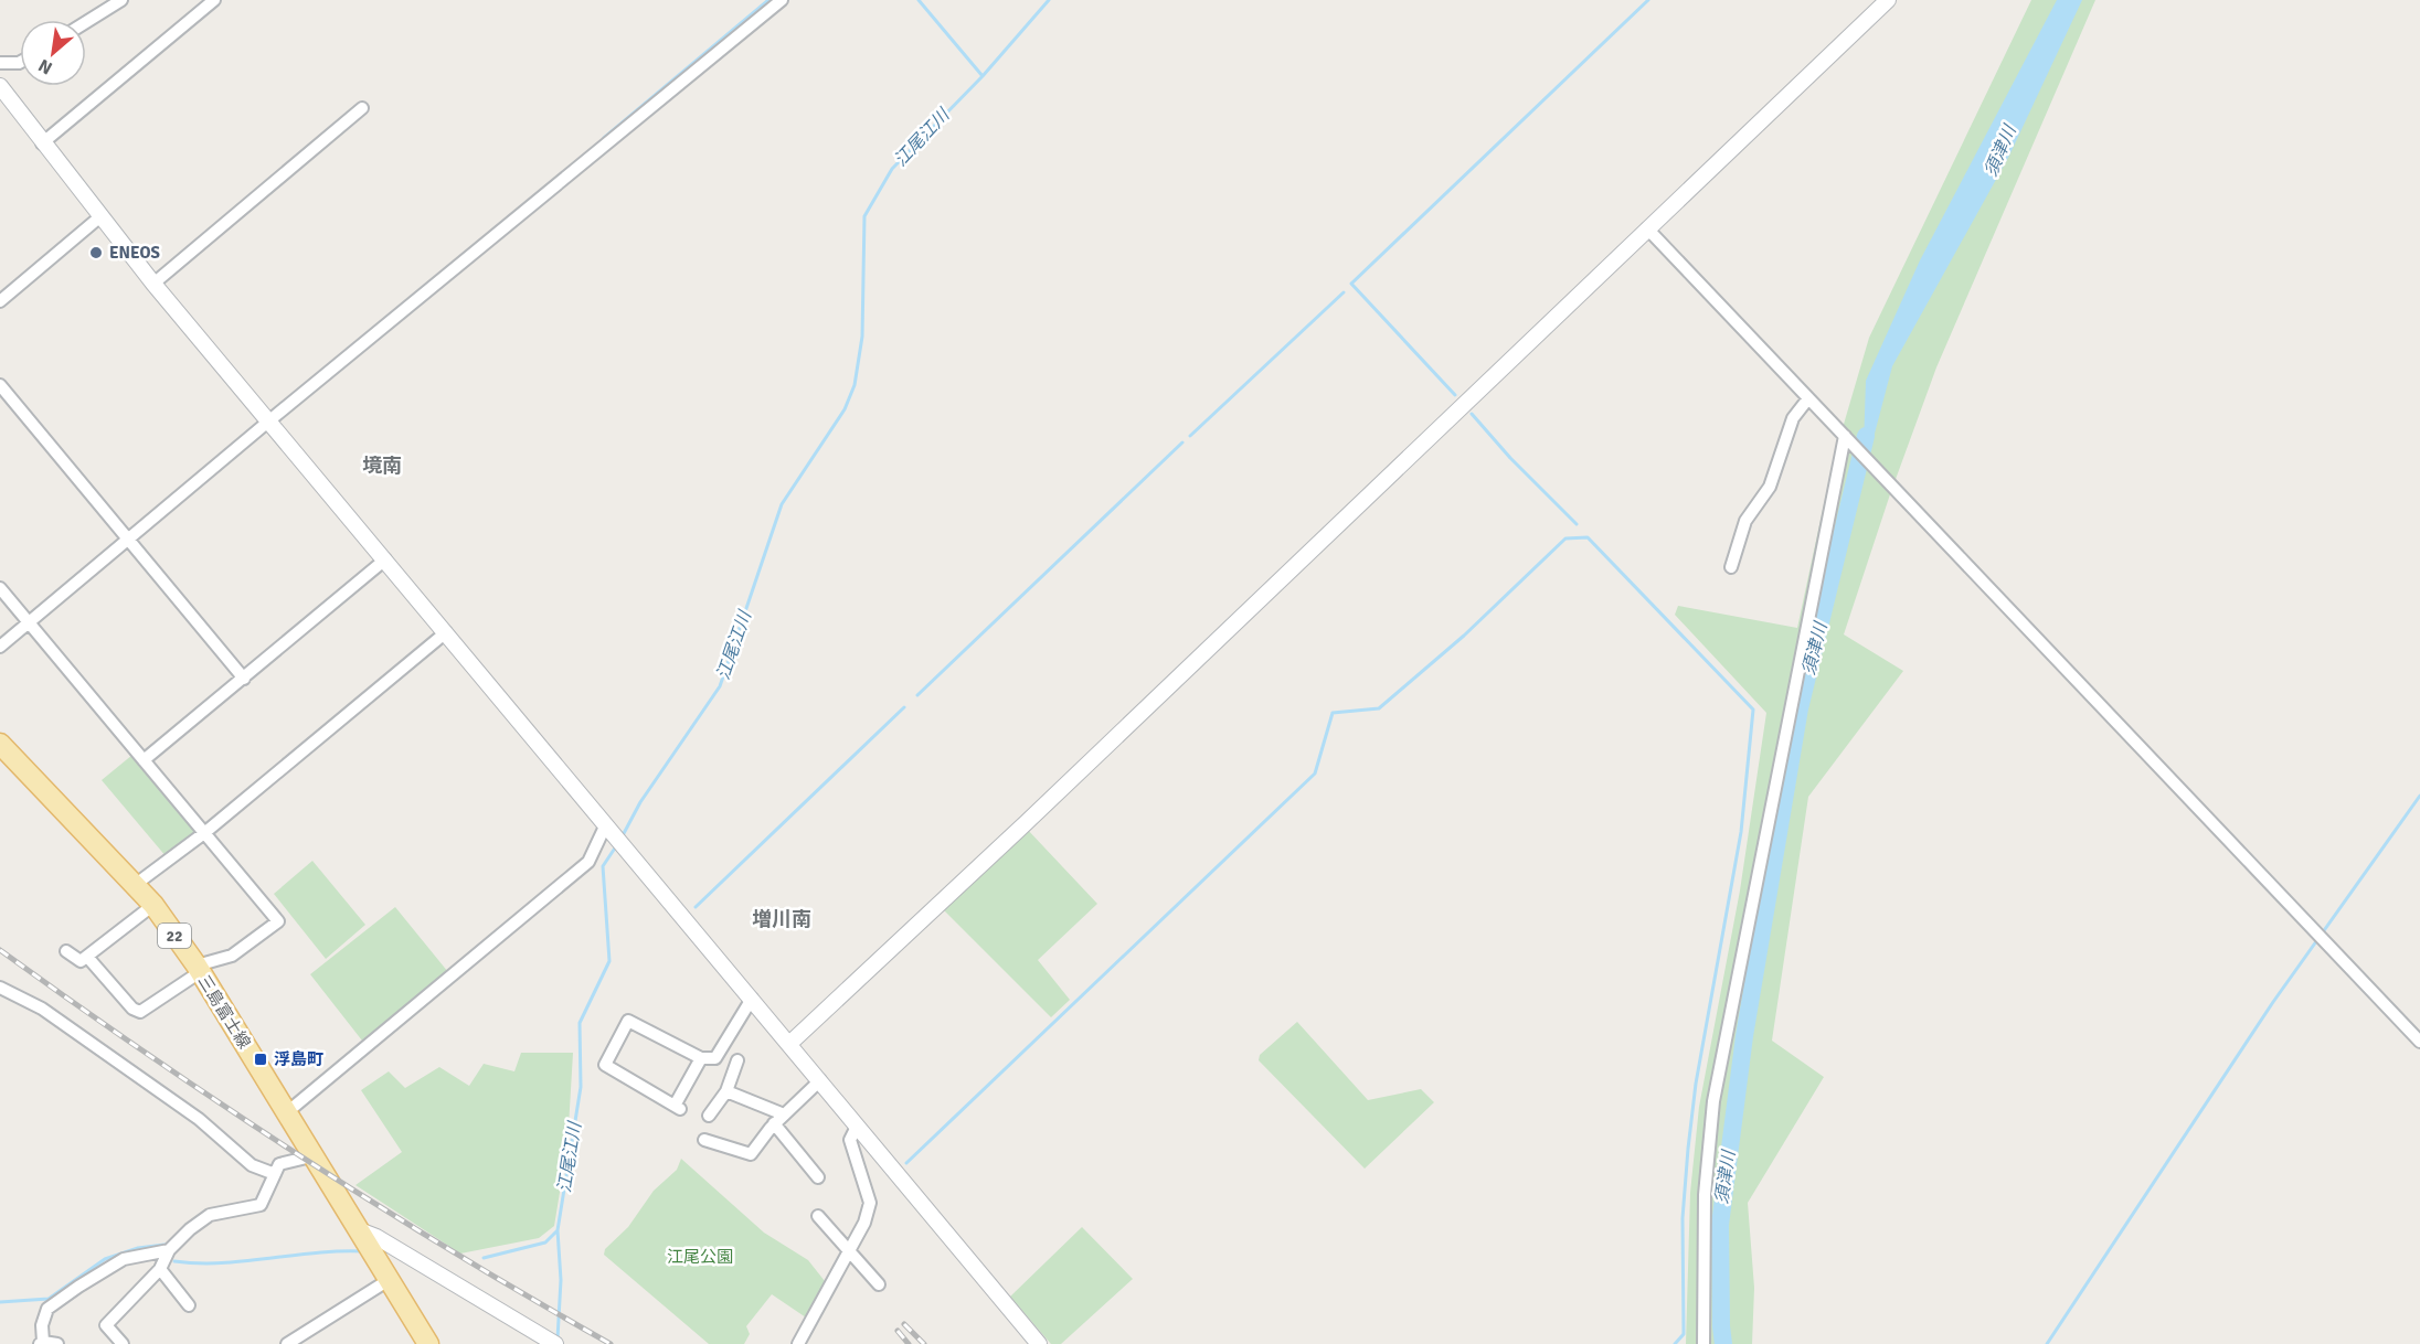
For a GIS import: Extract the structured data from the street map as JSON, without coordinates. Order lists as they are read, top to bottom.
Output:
{
  "streets": {
    "main road": ["22", "三島富士線"]
  },
  "districts": ["境南", "増川南"],
  "water": ["江尾江川", "須津川"],
  "parks": ["江尾公園"],
  "places": {
    "other": ["ENEOS"],
    "transit": ["浮島町"]
  },
  "north": "bottom left"
}
